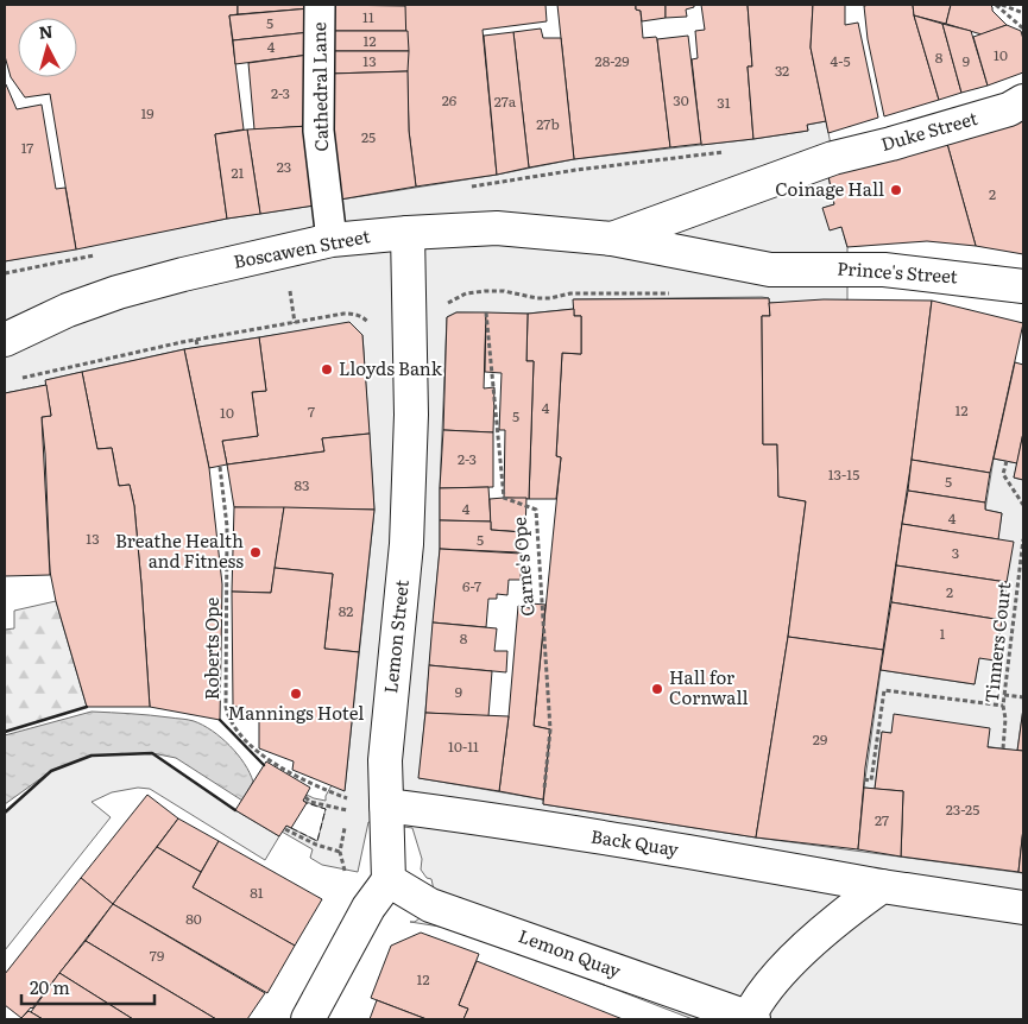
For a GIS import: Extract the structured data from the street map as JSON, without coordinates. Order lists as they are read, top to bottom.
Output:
{
  "streets": {
    "street": [
      "Cathedral Lane",
      "Duke Street",
      "Boscawen Street",
      "Prince's Street",
      "Lemon Street",
      "Back Quay",
      "Lemon Quay"
    ],
    "path": ["Carne's Ope", "Tinners Court", "Roberts Ope"]
  },
  "crossings": [
    ["Cathedral Lane", "Boscawen Street"],
    ["Duke Street", "Boscawen Street"],
    ["Boscawen Street", "Prince's Street"],
    ["Boscawen Street", "Lemon Street"],
    ["Lemon Street", "Back Quay"],
    ["Lemon Street", "Lemon Quay"]
  ],
  "places": [
    "Coinage Hall",
    "Lloyds Bank",
    "Breathe Health and Fitness",
    "Hall for Cornwall",
    "Mannings Hotel"
  ],
  "house_numbers": [
    "11",
    "5",
    "12",
    "4",
    "10",
    "8",
    "13",
    "28-29",
    "4-5",
    "9",
    "32",
    "2-3",
    "26",
    "30",
    "27a",
    "31",
    "19",
    "27b",
    "25",
    "17",
    "23",
    "21",
    "2",
    "4",
    "12",
    "7",
    "10",
    "5",
    "2-3",
    "13-15",
    "5",
    "83",
    "4",
    "4",
    "13",
    "5",
    "3",
    "6-7",
    "2",
    "82",
    "1",
    "8",
    "9",
    "29",
    "10-11",
    "23-25",
    "27",
    "81",
    "80",
    "79",
    "12"
  ],
  "scale_bar": "20 m",
  "north": "top"
}
